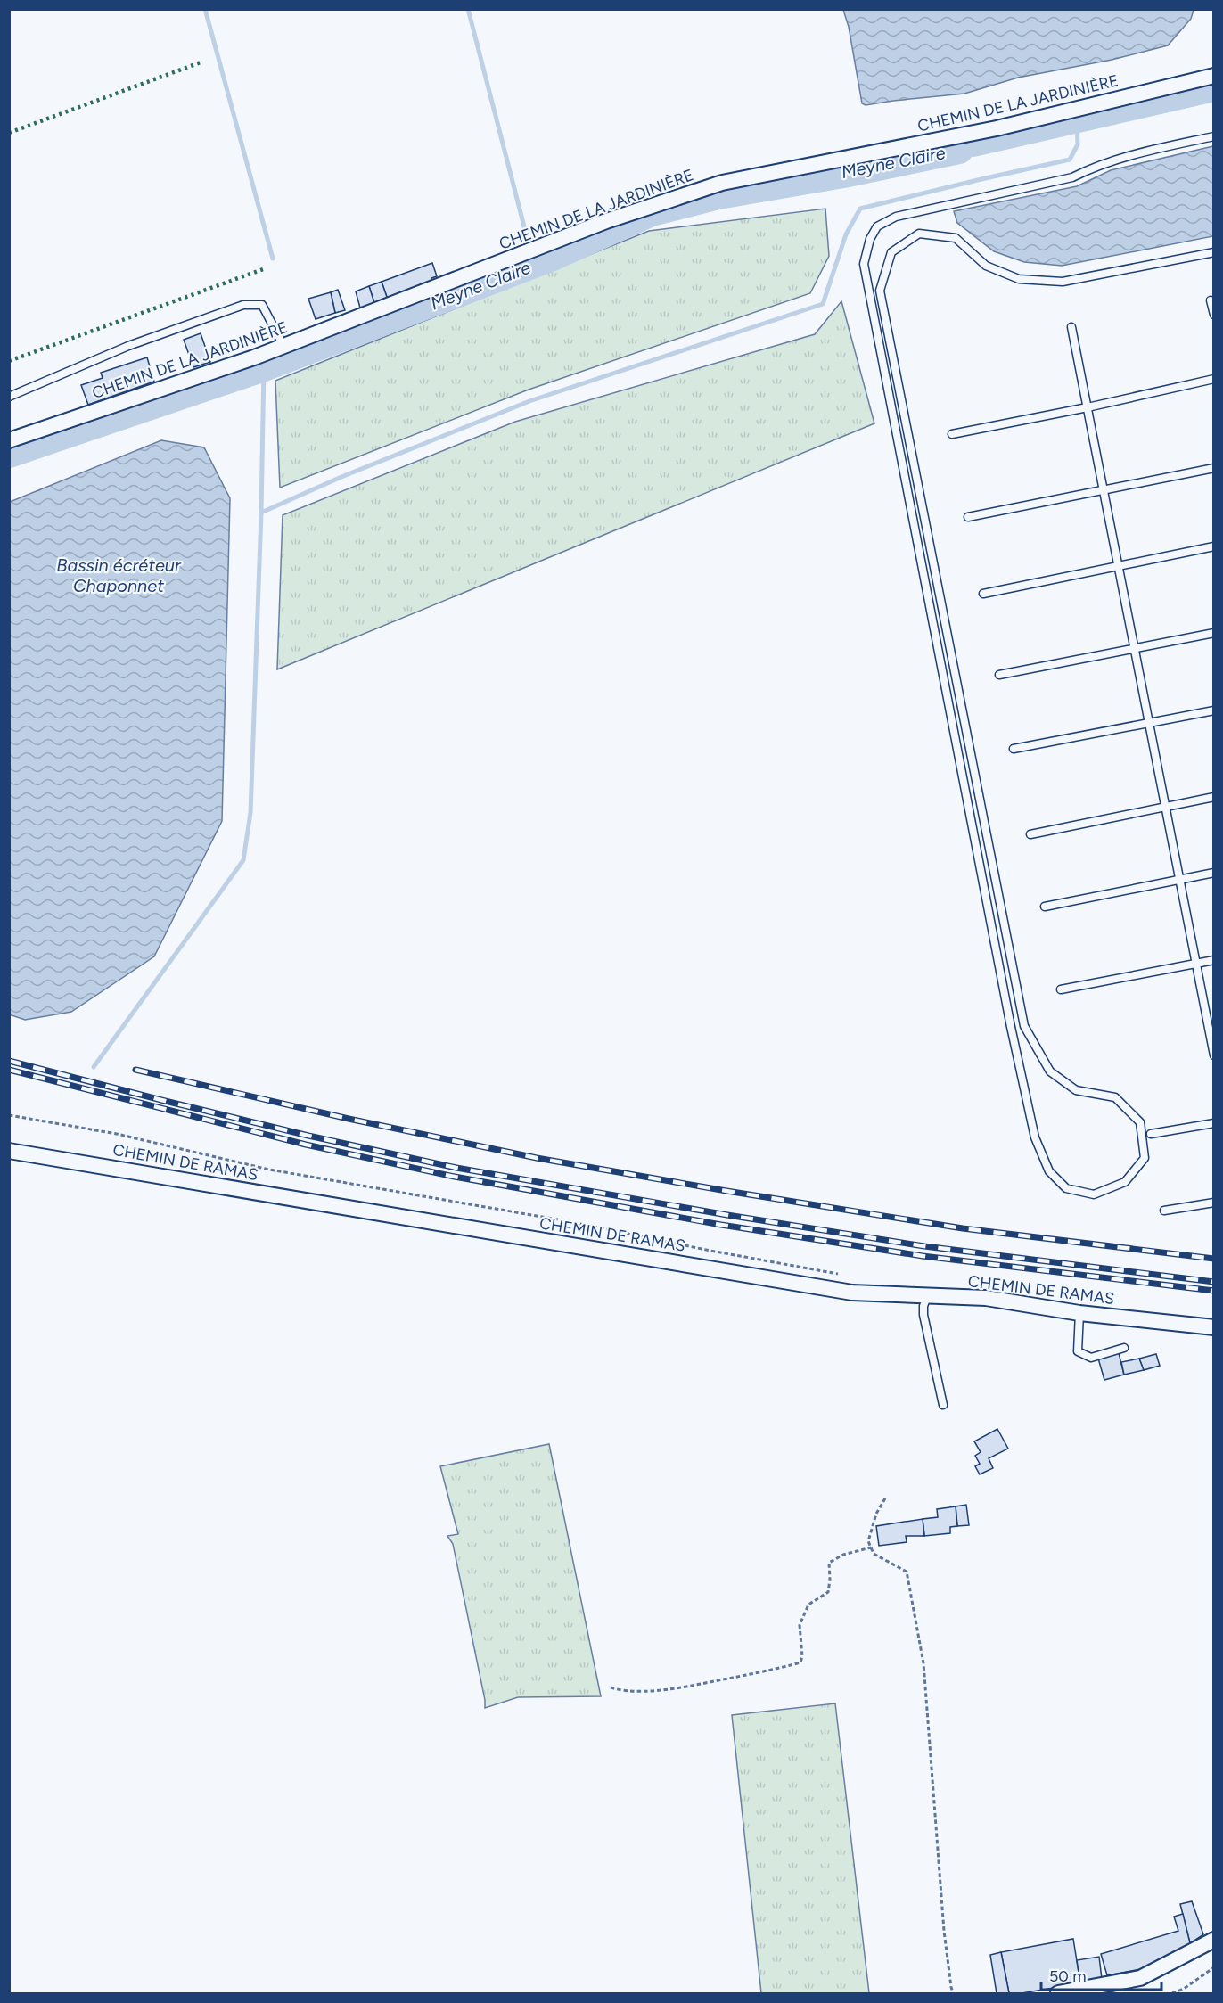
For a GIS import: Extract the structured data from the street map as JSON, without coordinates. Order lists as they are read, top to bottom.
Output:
{
  "streets": {
    "street": ["CHEMIN DE LA JARDINIÈRE", "CHEMIN DE RAMAS"]
  },
  "water": ["Meyne Claire", "Bassin écréteur Chaponnet"],
  "scale_bar": "50 m"
}
